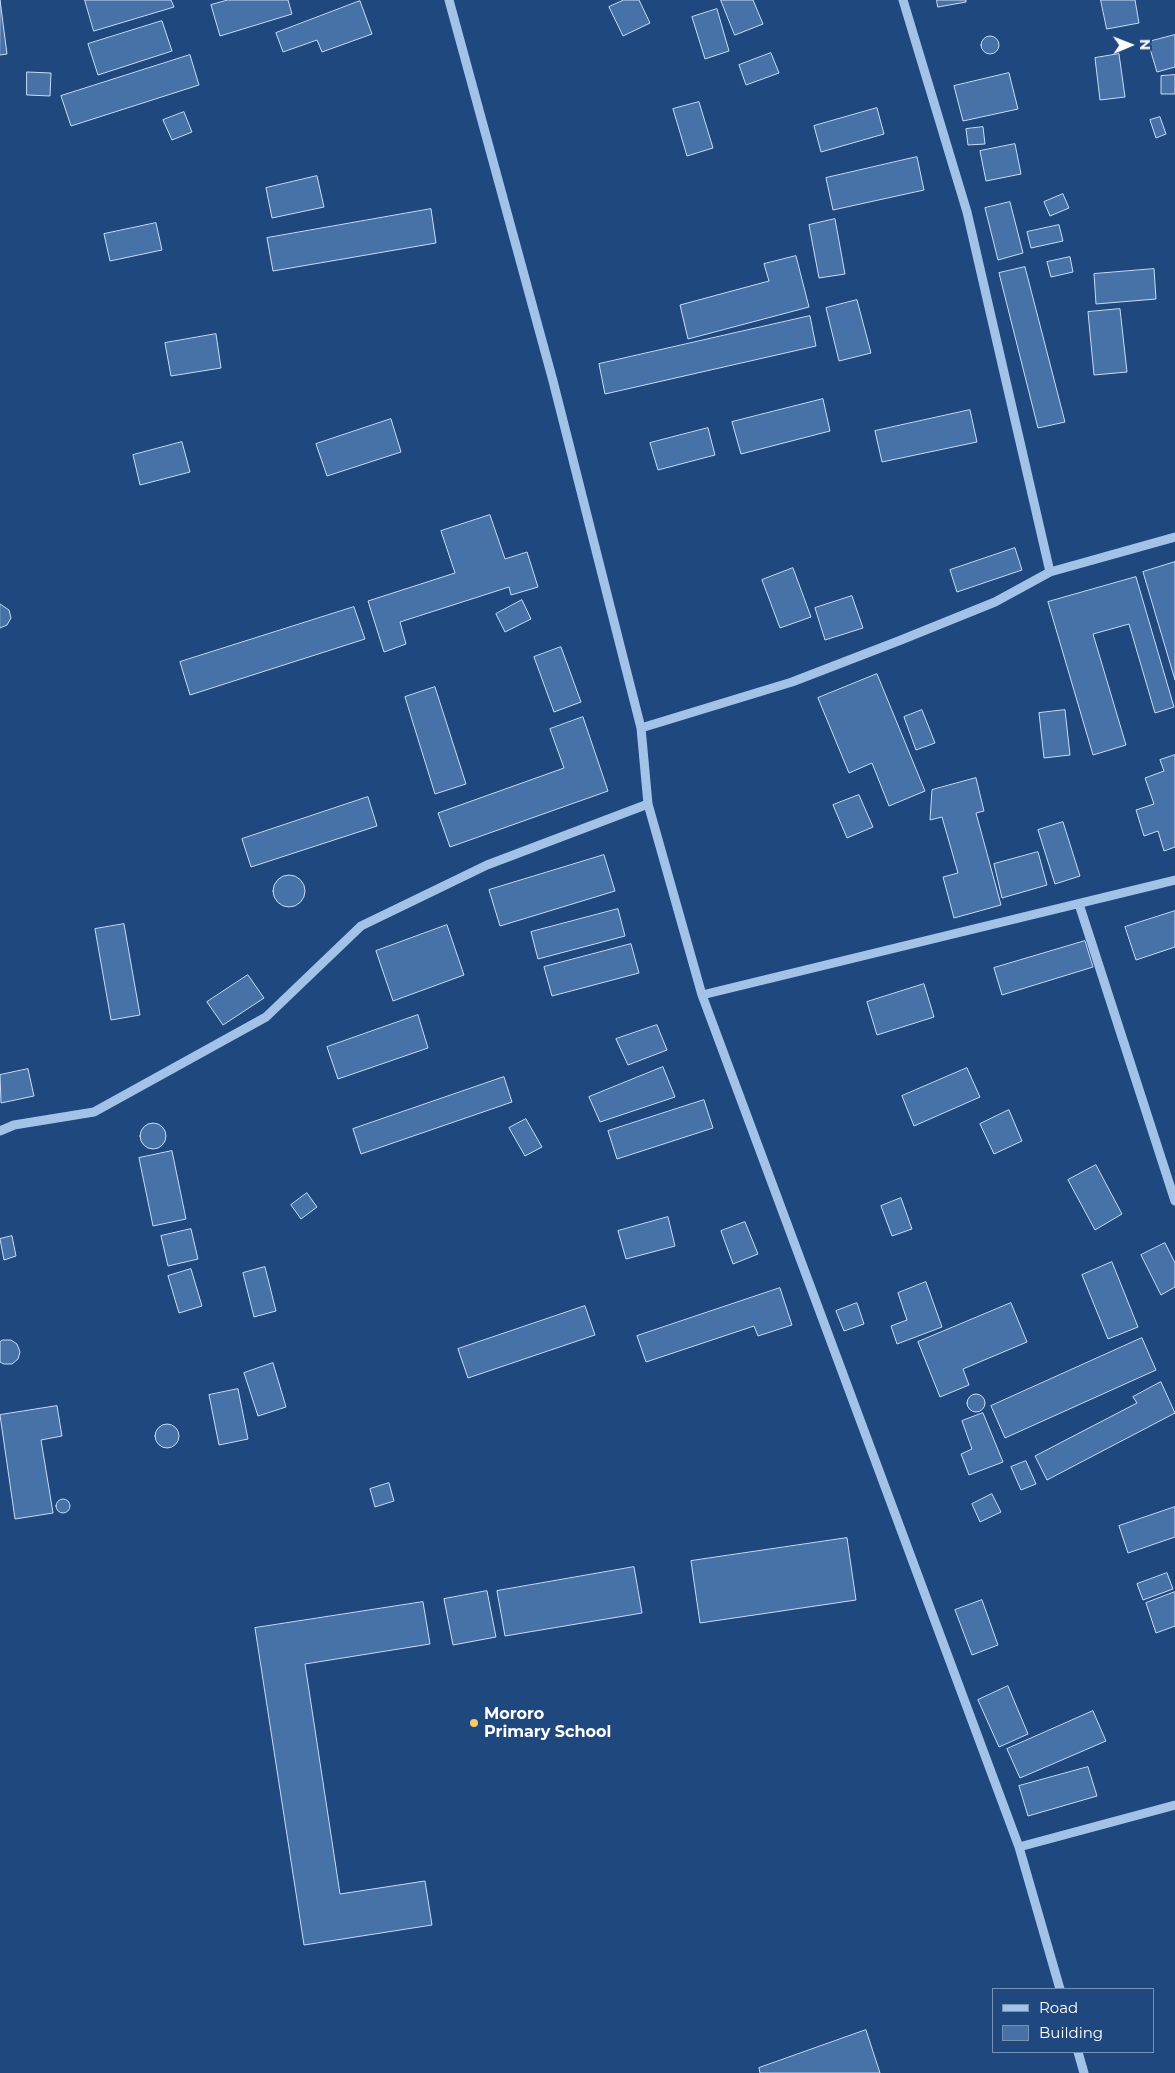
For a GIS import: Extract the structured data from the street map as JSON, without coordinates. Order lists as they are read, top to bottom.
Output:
{
  "places": ["Mororo Primary School"],
  "legend": ["Road", "Building"],
  "north": "right"
}
